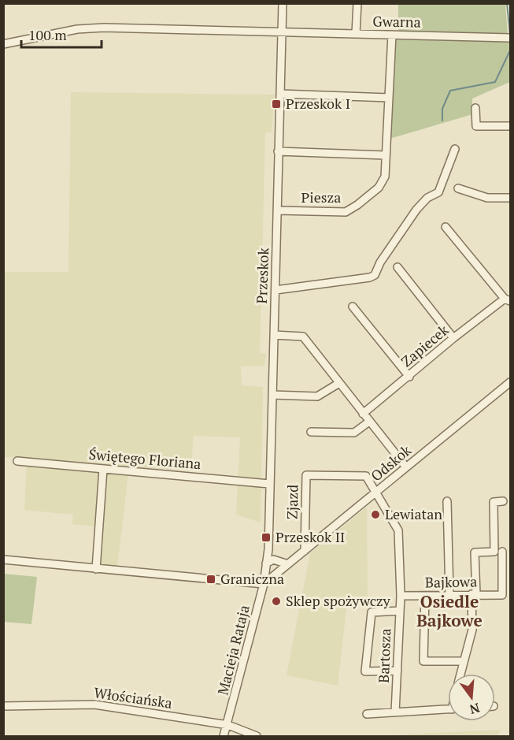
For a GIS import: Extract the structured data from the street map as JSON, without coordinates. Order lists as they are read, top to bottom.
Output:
{
  "streets": {
    "street": [
      "Gwarna",
      "Piesza",
      "Przeskok",
      "Zapiecek",
      "Świętego Floriana",
      "Odskok",
      "Zjazd",
      "Bajkowa",
      "Macieja Rataja",
      "Bartosza",
      "Włościańska"
    ]
  },
  "crossings": [
    ["Gwarna", "Piesza"],
    ["Gwarna", "Przeskok"],
    ["Piesza", "Przeskok"],
    ["Przeskok", "Świętego Floriana"],
    ["Przeskok", "Odskok"],
    ["Przeskok", "Macieja Rataja"],
    ["Odskok", "Zjazd"],
    ["Odskok", "Macieja Rataja"],
    ["Odskok", "Bartosza"],
    ["Zjazd", "Bartosza"],
    ["Bajkowa", "Bartosza"],
    ["Macieja Rataja", "Włościańska"]
  ],
  "districts": ["Osiedle Bajkowe"],
  "places": {
    "transit": ["Przeskok I", "Przeskok II", "Graniczna"],
    "other": ["Lewiatan", "Sklep spożywczy"]
  },
  "scale_bar": "100 m",
  "north": "bottom"
}
